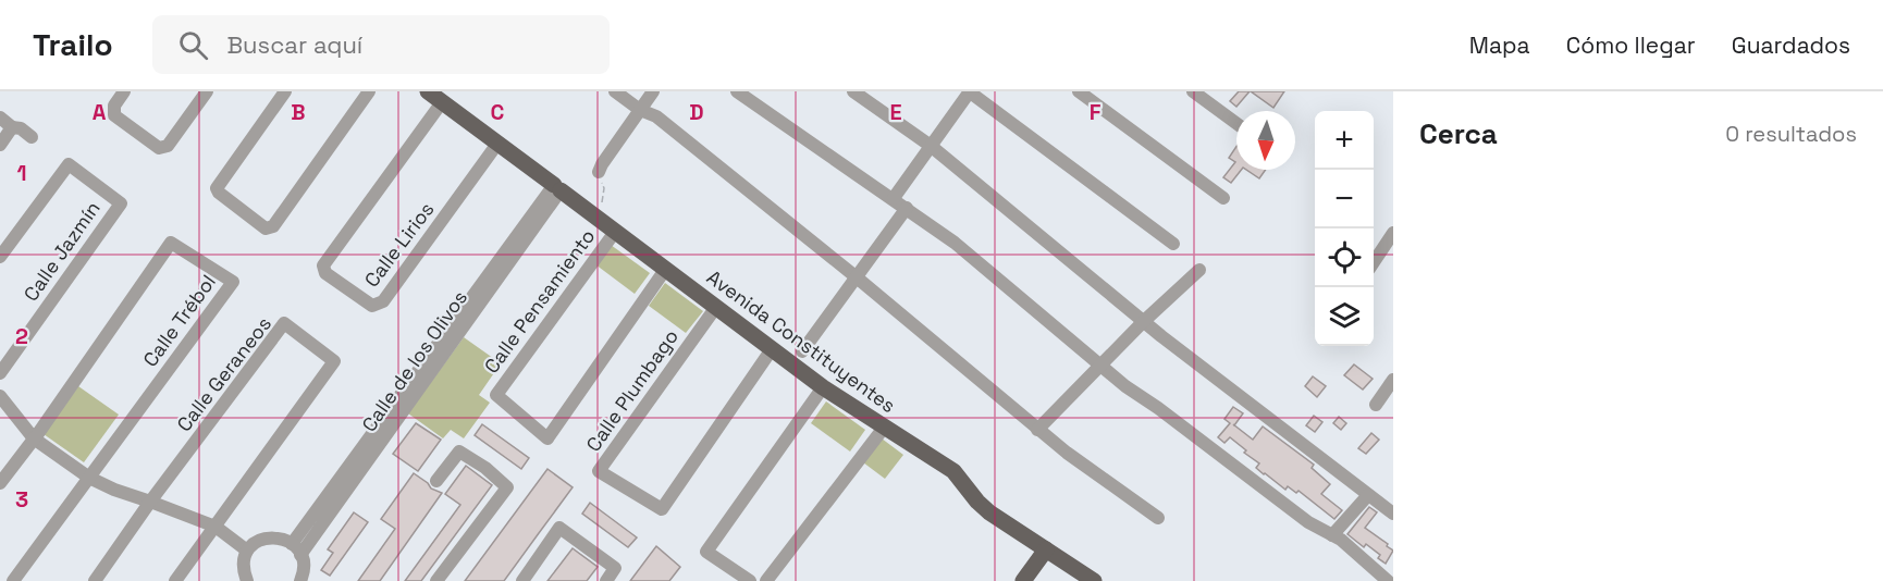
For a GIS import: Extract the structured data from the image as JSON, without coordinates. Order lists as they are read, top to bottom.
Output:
{
  "streets": {
    "main road": ["Avenida Constituyentes"],
    "street": [
      "Calle Lirios",
      "Calle Jazmín",
      "Calle Pensamiento",
      "Calle Trébol",
      "Calle de los Olivos",
      "Calle Geraneos",
      "Calle Plumbago"
    ]
  },
  "crossings": [
    ["Calle Lirios", "Avenida Constituyentes"],
    ["Calle Pensamiento", "Avenida Constituyentes"],
    ["Avenida Constituyentes", "Calle de los Olivos"],
    ["Avenida Constituyentes", "Calle Plumbago"]
  ],
  "north": "bottom",
  "page": {
    "header": "Trailo",
    "search": "Buscar aquí",
    "nav": ["Mapa", "Cómo llegar", "Guardados"],
    "heading": ["Cerca", "0 resultados"],
    "map_buttons": ["+", "−"]
  },
  "grid": {
    "columns": [
      "A",
      "B",
      "C",
      "D",
      "E",
      "F"
    ],
    "rows": ["1", "2", "3"]
  }
}
